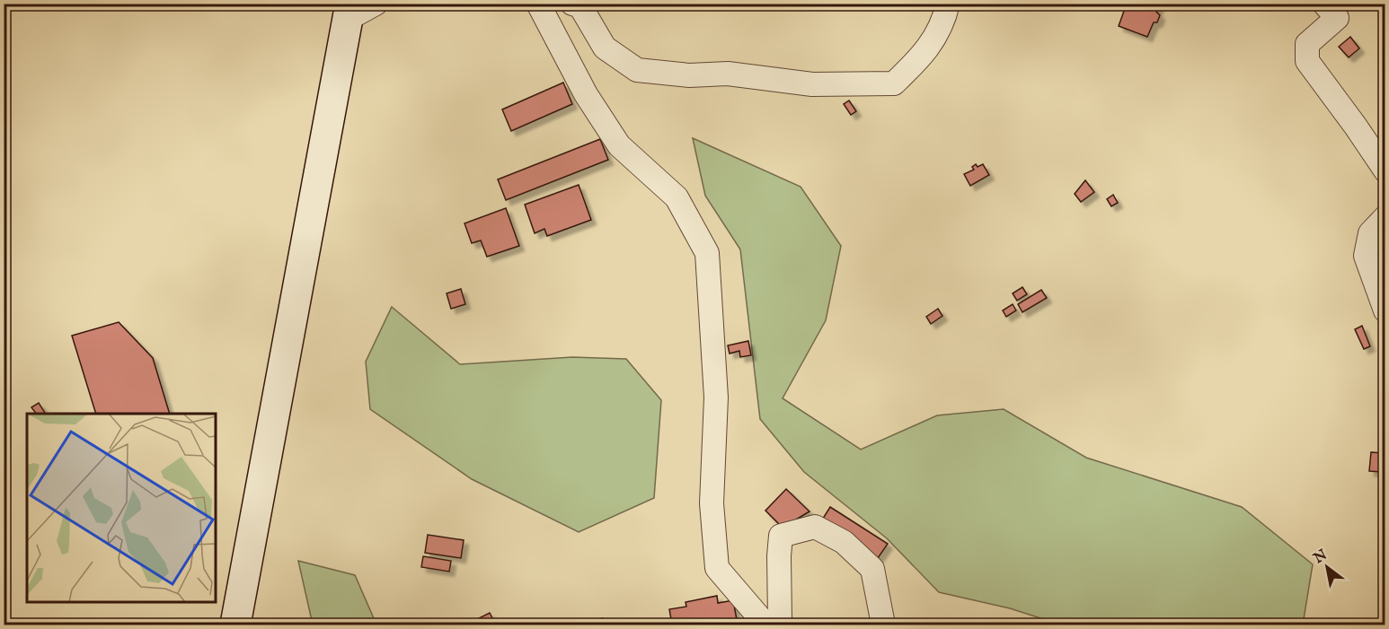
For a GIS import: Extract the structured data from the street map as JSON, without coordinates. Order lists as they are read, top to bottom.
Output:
{
  "north": "top left"
}
